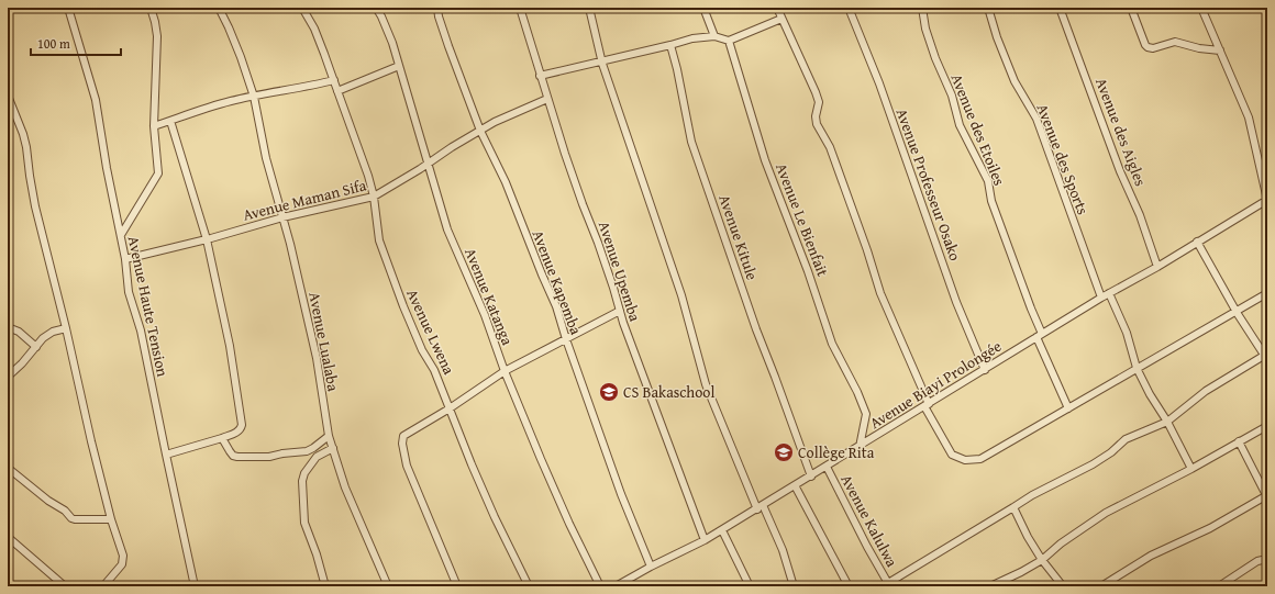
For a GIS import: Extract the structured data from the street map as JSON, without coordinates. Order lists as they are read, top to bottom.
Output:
{
  "streets": {
    "street": [
      "Avenue des Etoiles",
      "Avenue des Aigles",
      "Avenue des Sports",
      "Avenue Professeur Osako",
      "Avenue Maman Sifa",
      "Avenue Le Bienfait",
      "Avenue Kitule",
      "Avenue Upemba",
      "Avenue Kapemba",
      "Avenue Katanga",
      "Avenue Haute Tension",
      "Avenue Lwena",
      "Avenue Lualaba",
      "Avenue Biayi Prolongée",
      "Avenue Kalulwa"
    ]
  },
  "crossings": [
    ["Avenue des Etoiles", "Avenue Biayi Prolongée"],
    ["Avenue des Aigles", "Avenue Biayi Prolongée"],
    ["Avenue des Sports", "Avenue Biayi Prolongée"],
    ["Avenue Professeur Osako", "Avenue Biayi Prolongée"],
    ["Avenue Maman Sifa", "Avenue Upemba"],
    ["Avenue Maman Sifa", "Avenue Kapemba"],
    ["Avenue Maman Sifa", "Avenue Katanga"],
    ["Avenue Maman Sifa", "Avenue Haute Tension"],
    ["Avenue Maman Sifa", "Avenue Lwena"],
    ["Avenue Maman Sifa", "Avenue Lualaba"],
    ["Avenue Le Bienfait", "Avenue Biayi Prolongée"],
    ["Avenue Kitule", "Avenue Biayi Prolongée"],
    ["Avenue Upemba", "Avenue Biayi Prolongée"],
    ["Avenue Kapemba", "Avenue Biayi Prolongée"],
    ["Avenue Biayi Prolongée", "Avenue Kalulwa"]
  ],
  "places": {
    "school or university": ["CS Bakaschool", "Collège Rita"]
  },
  "scale_bar": "100 m"
}
